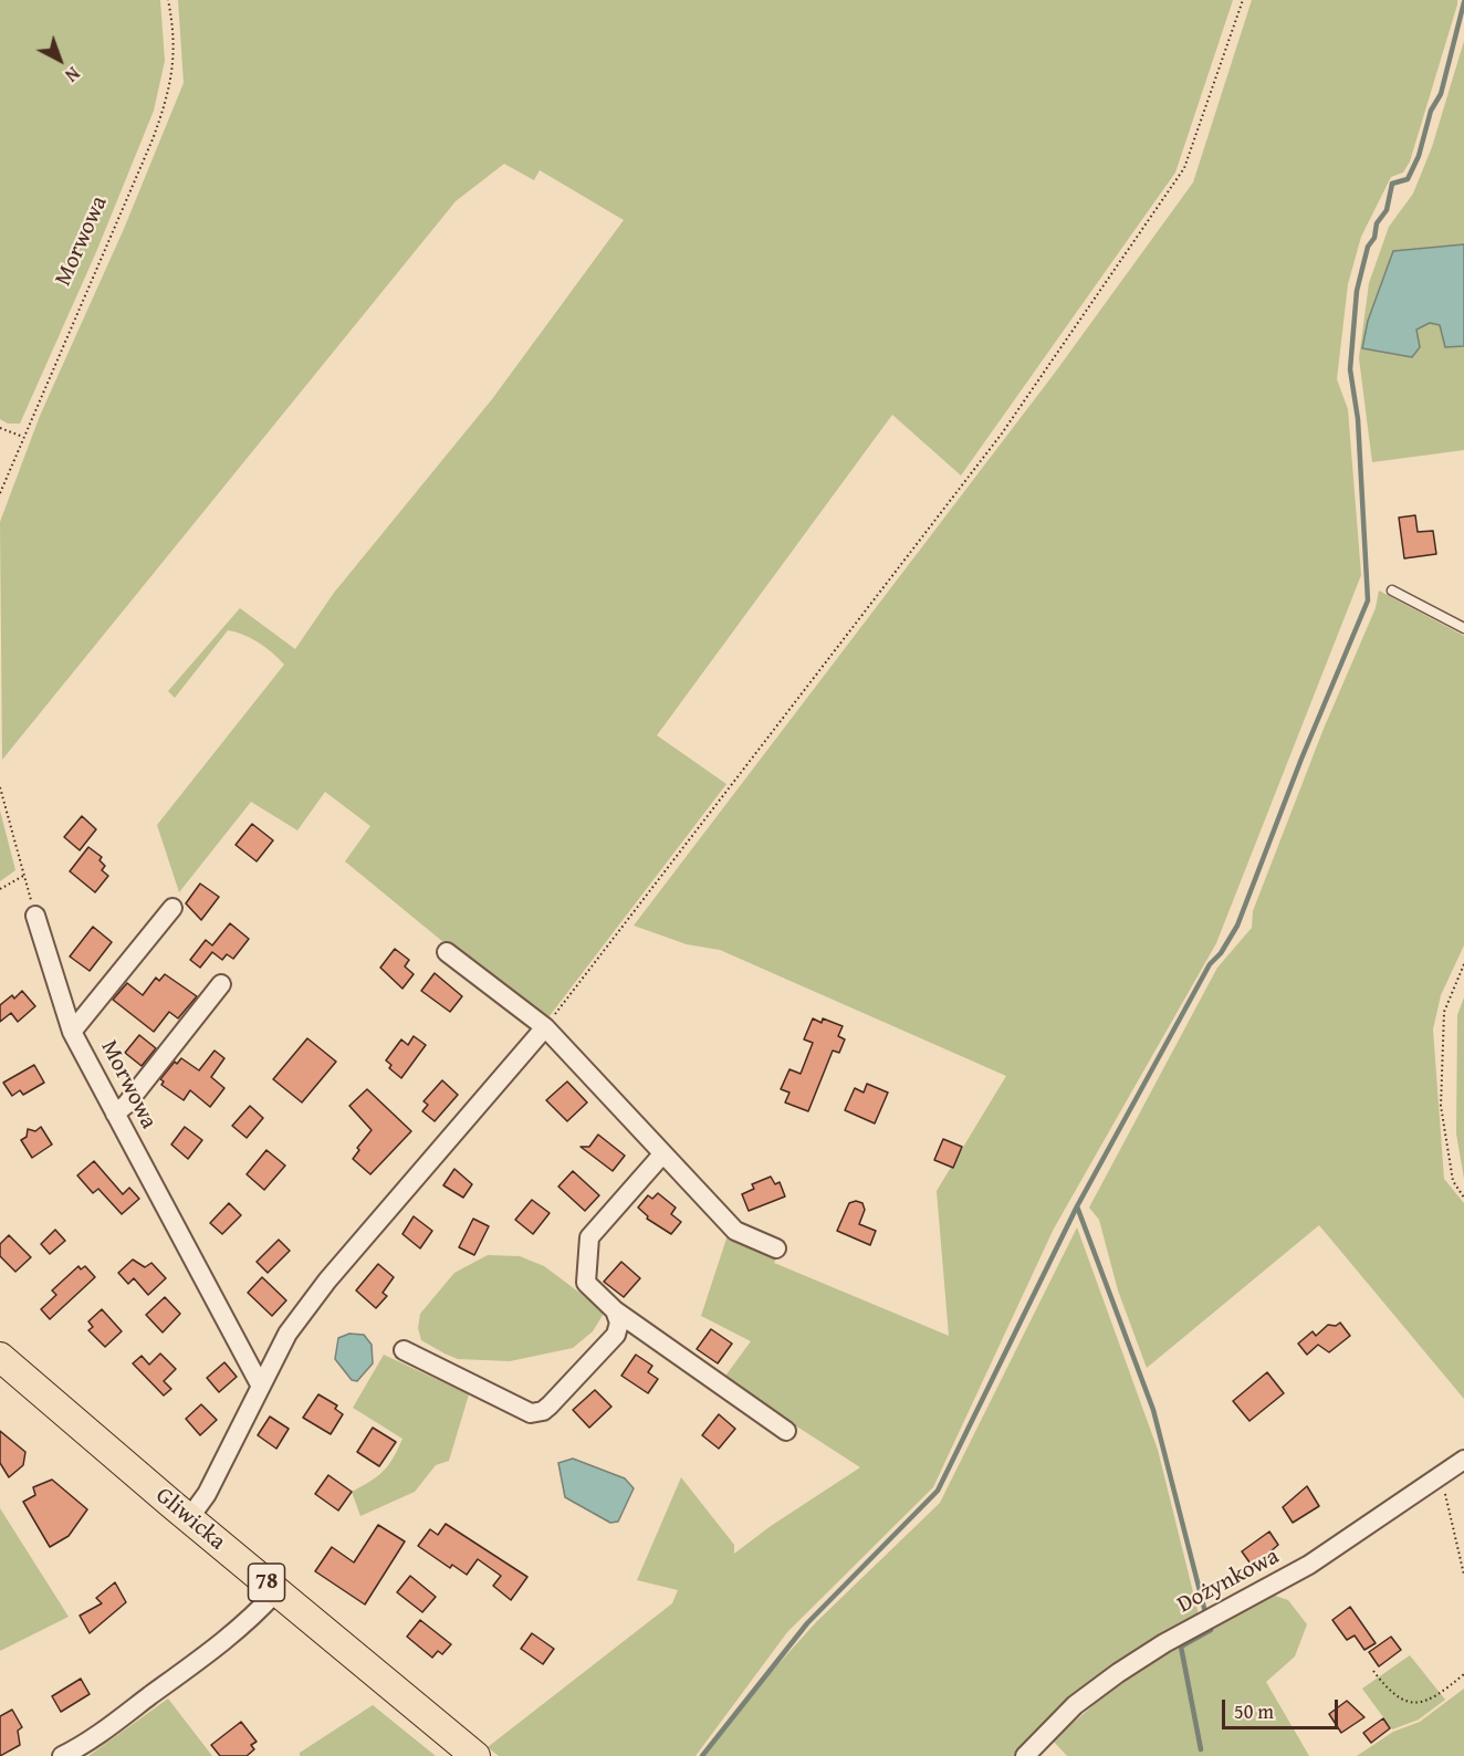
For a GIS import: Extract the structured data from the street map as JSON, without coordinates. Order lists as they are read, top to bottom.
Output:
{
  "streets": {
    "main road": ["Gliwicka", "78"],
    "street": ["Morwowa", "Dożynkowa"]
  },
  "scale_bar": "50 m",
  "north": "bottom right"
}
